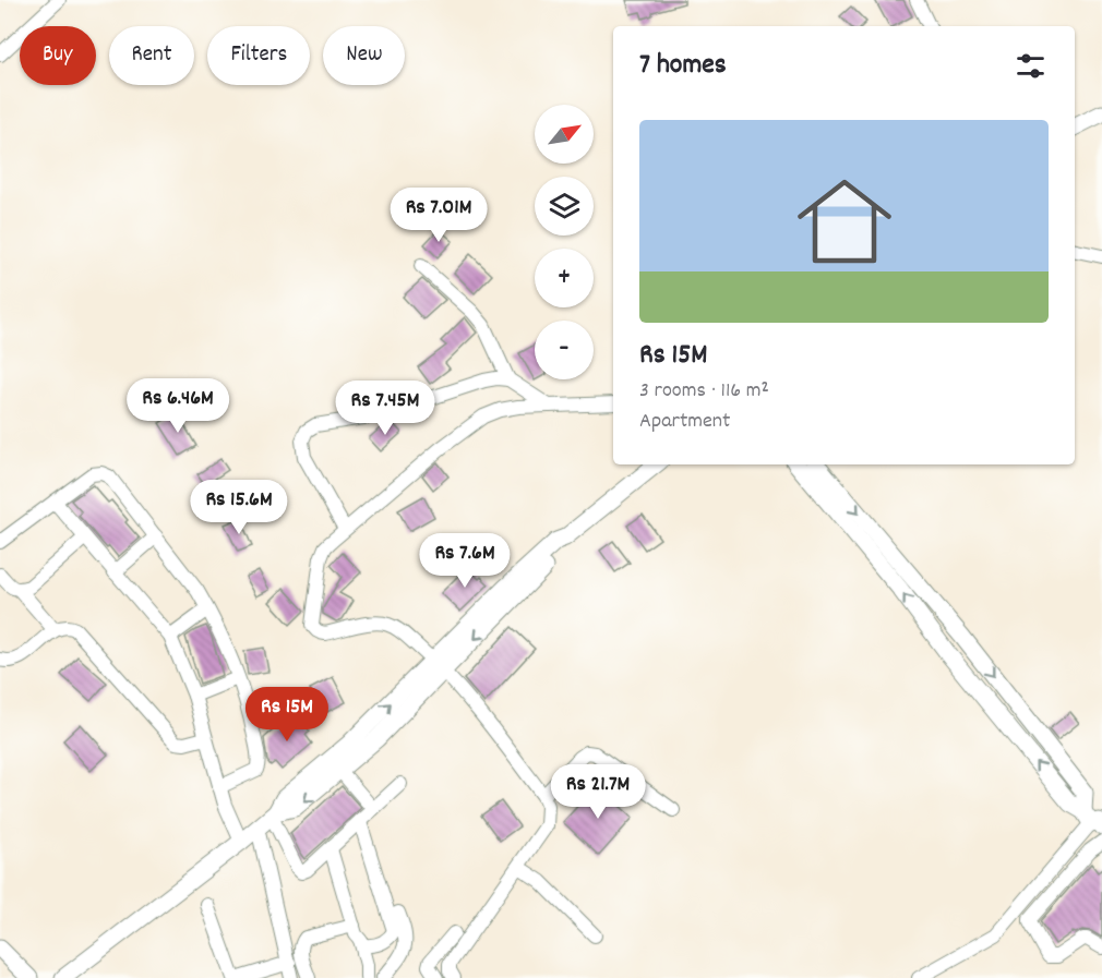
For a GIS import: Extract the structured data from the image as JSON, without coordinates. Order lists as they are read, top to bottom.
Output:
{
  "north": "top right",
  "page": {
    "chip": [
      "Buy",
      "Rent",
      "Filters",
      "New"
    ],
    "heading": "7 homes",
    "map_buttons": ["+", "−"],
    "list": [
      {
        "name": "Rs 15M",
        "note": "3 rooms · 116 m² · Apartment"
      }
    ],
    "price": [
      "Rs 7.01M",
      "Rs 6.46M",
      "Rs 7.45M",
      "Rs 15.6M",
      "Rs 7.6M",
      "Rs 15M",
      "Rs 21.7M"
    ]
  }
}
